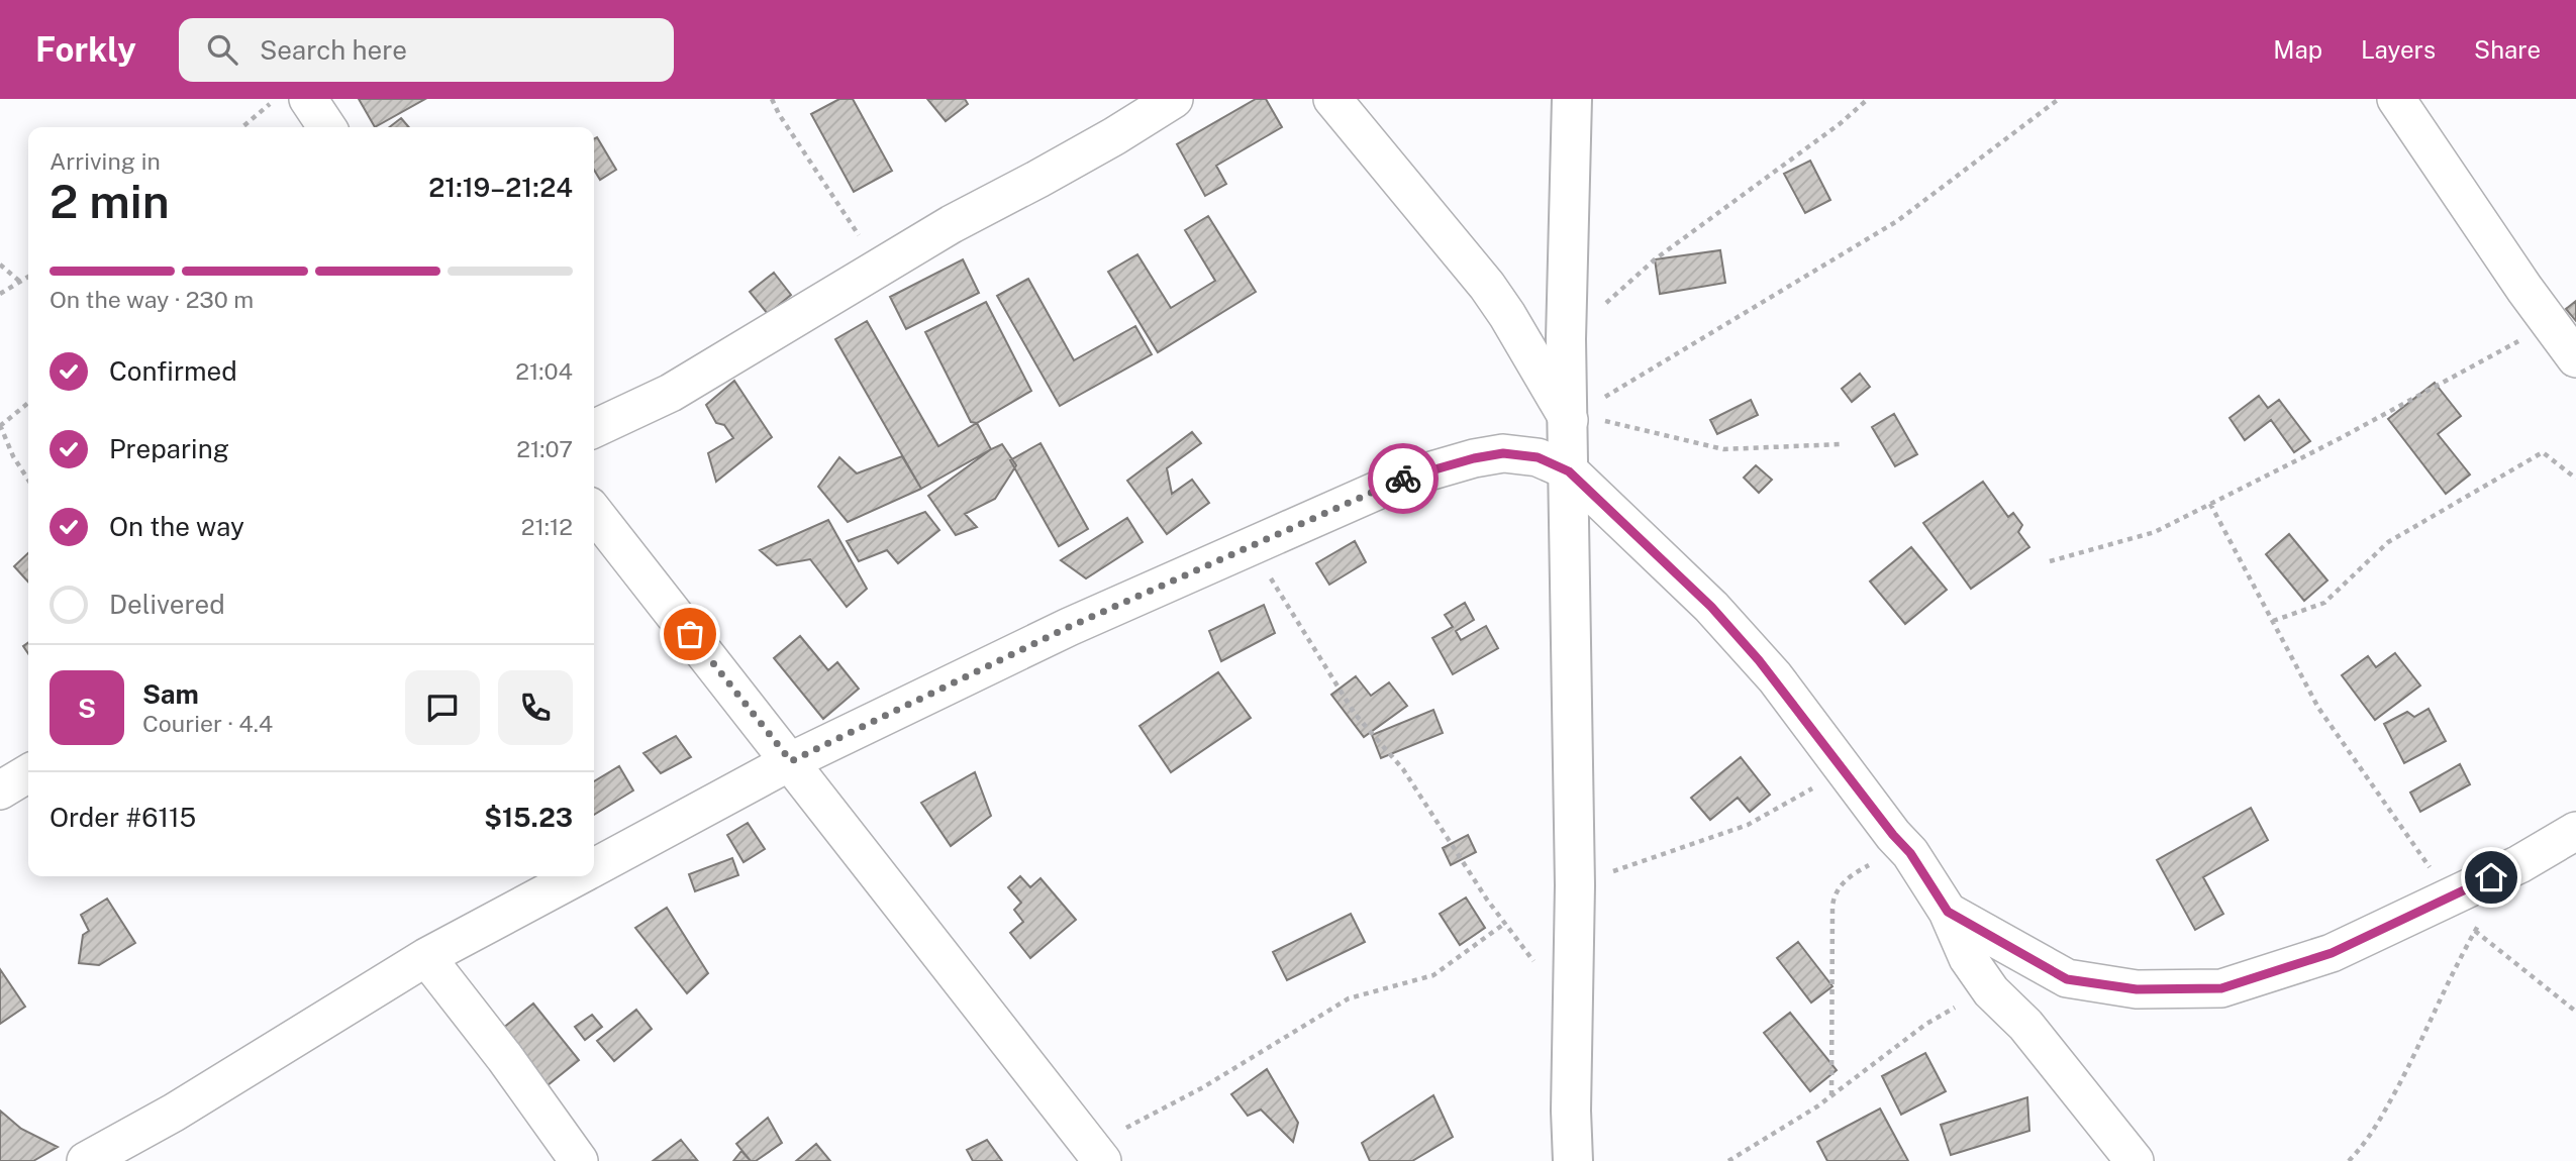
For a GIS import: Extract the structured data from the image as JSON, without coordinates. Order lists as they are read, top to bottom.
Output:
{
  "page": {
    "header": "Forkly",
    "search": "Search here",
    "nav": ["Map", "Layers", "Share"],
    "heading": ["2 min", "Arriving in", "21:19–21:24"],
    "panel": [
      "Sam",
      "Courier · 4.4",
      "Order #6115",
      "$15.23"
    ],
    "bar": "On the way · 230 m",
    "list": [
      ["Confirmed", "21:04"],
      ["Preparing", "21:07"],
      ["On the way", "21:12"],
      "Delivered"
    ],
    "round": "S"
  }
}
